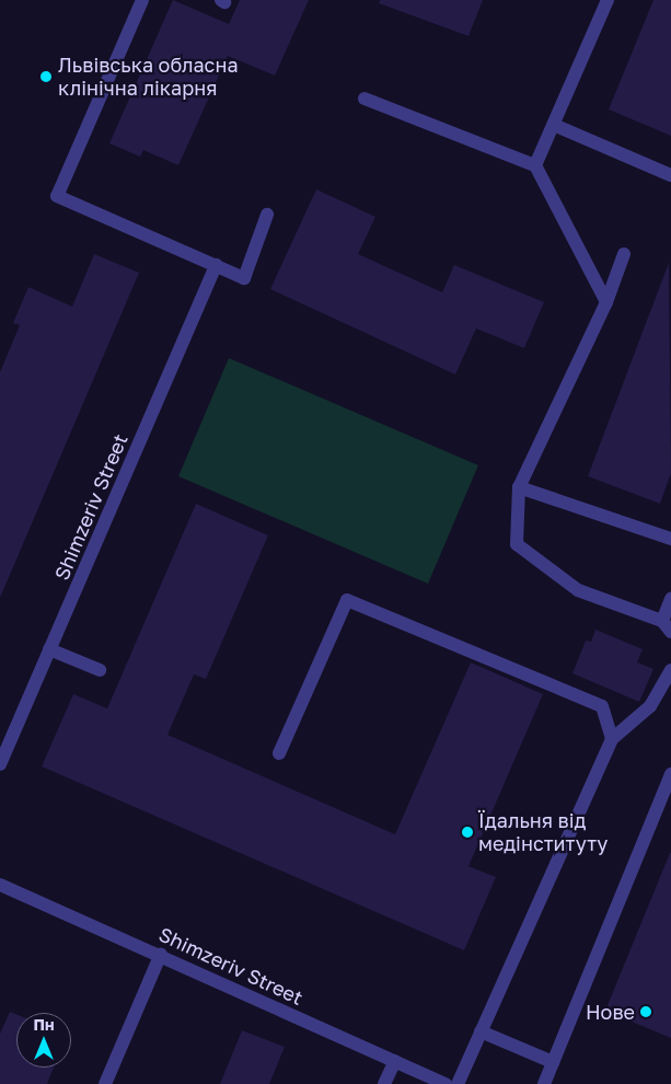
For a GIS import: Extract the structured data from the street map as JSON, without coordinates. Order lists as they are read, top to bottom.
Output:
{
  "streets": {
    "street": ["Shimzeriv Street"]
  },
  "places": ["Львівська обласна клінічна лікарня", "Їдальня від медінституту", "Нове"],
  "north": "top"
}
